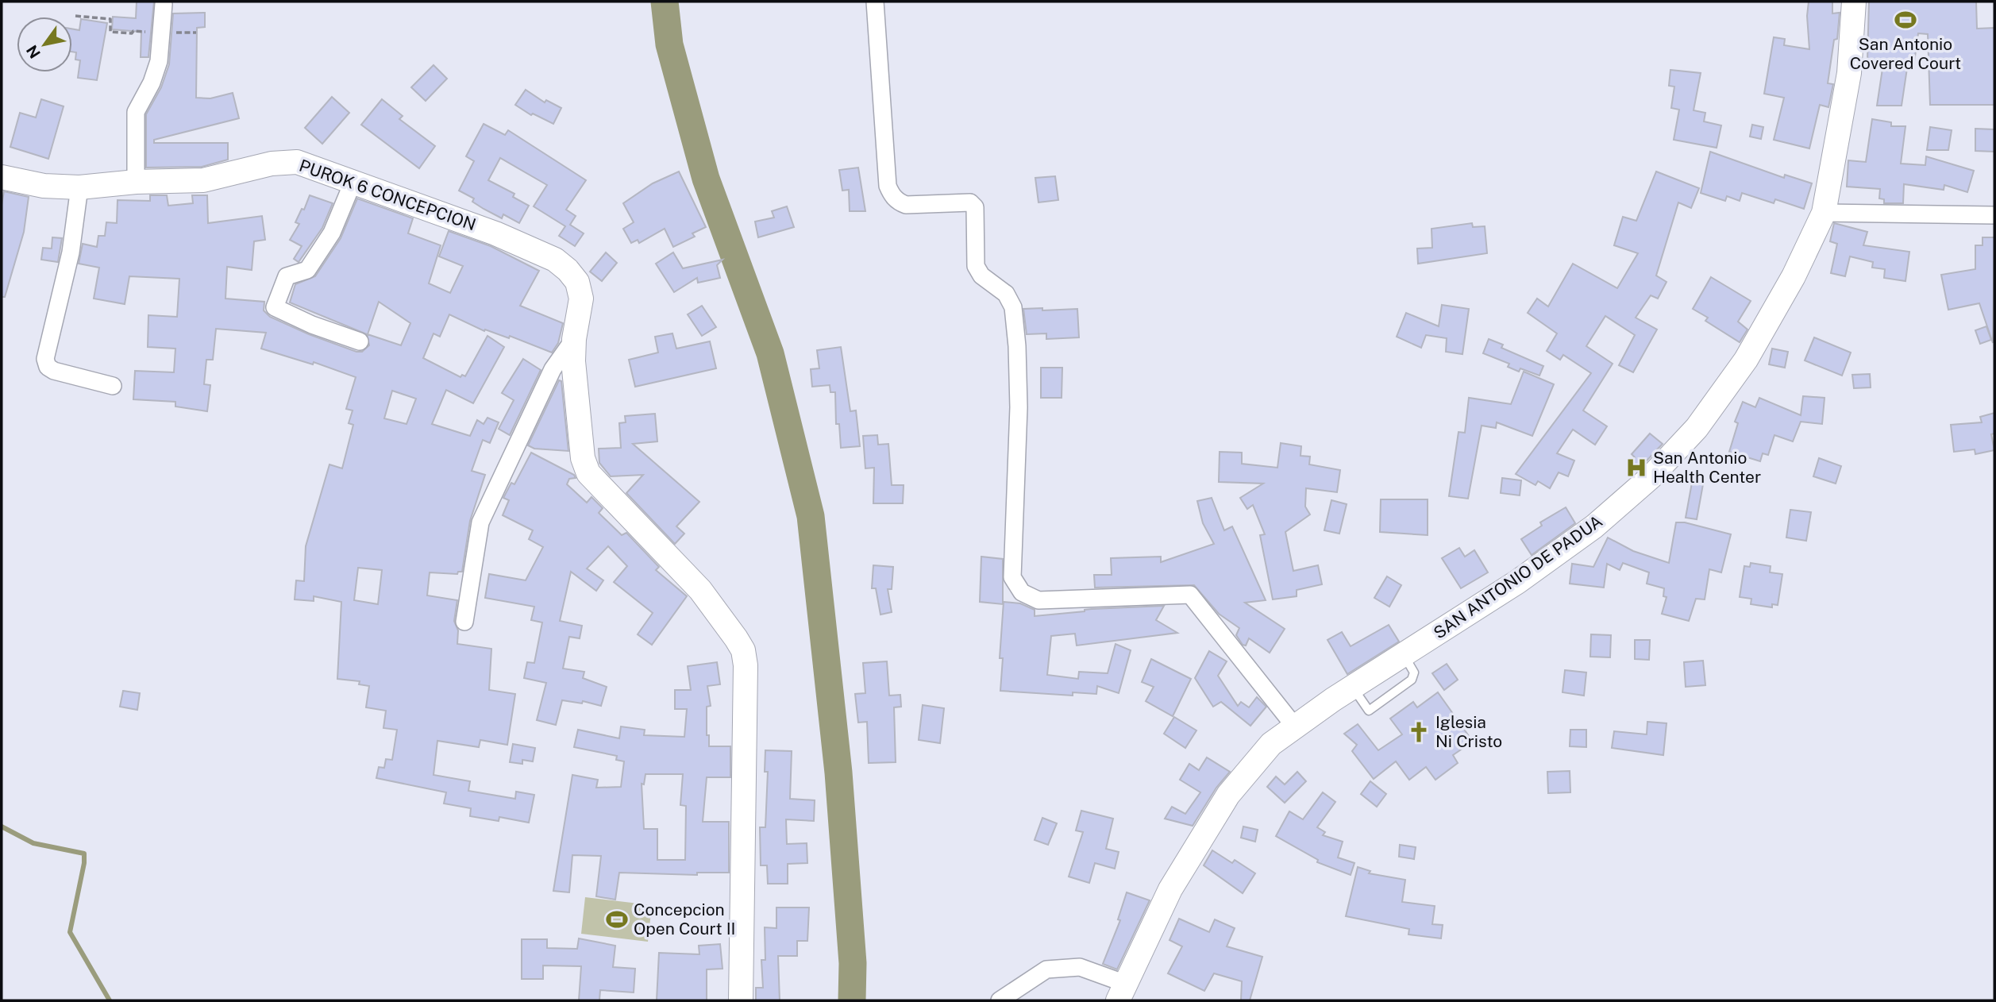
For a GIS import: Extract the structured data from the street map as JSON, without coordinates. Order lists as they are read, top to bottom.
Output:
{
  "streets": {
    "street": ["PUROK 6 CONCEPCION", "SAN ANTONIO DE PADUA"]
  },
  "places": {
    "sports": ["San Antonio Covered Court", "Concepcion Open Court II"],
    "hospital": ["San Antonio Health Center"],
    "church": ["Iglesia Ni Cristo"]
  },
  "north": "bottom left"
}
